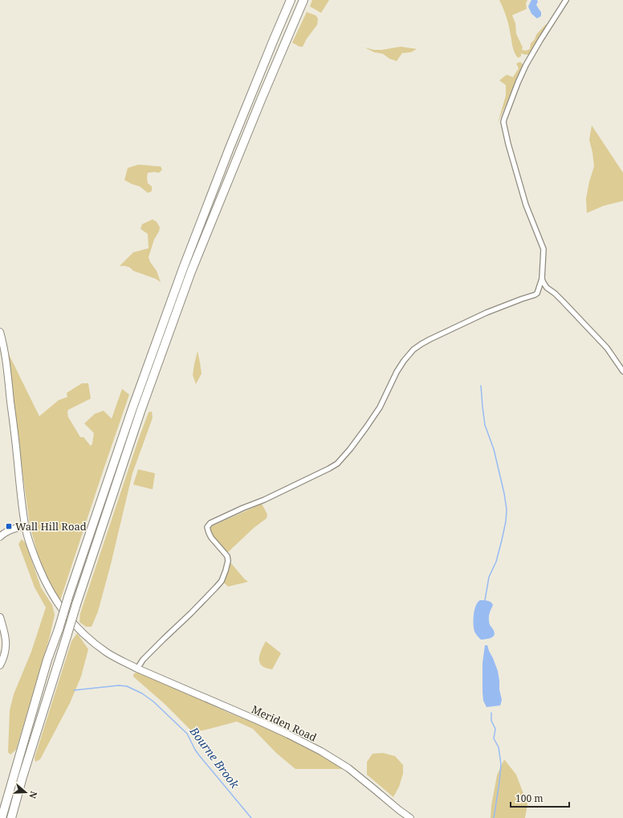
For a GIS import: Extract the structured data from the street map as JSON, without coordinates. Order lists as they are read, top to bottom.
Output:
{
  "streets": {
    "main road": ["Meriden Road"]
  },
  "water": ["Bourne Brook"],
  "places": {
    "transit": ["Wall Hill Road"]
  },
  "scale_bar": "100 m",
  "north": "right"
}
